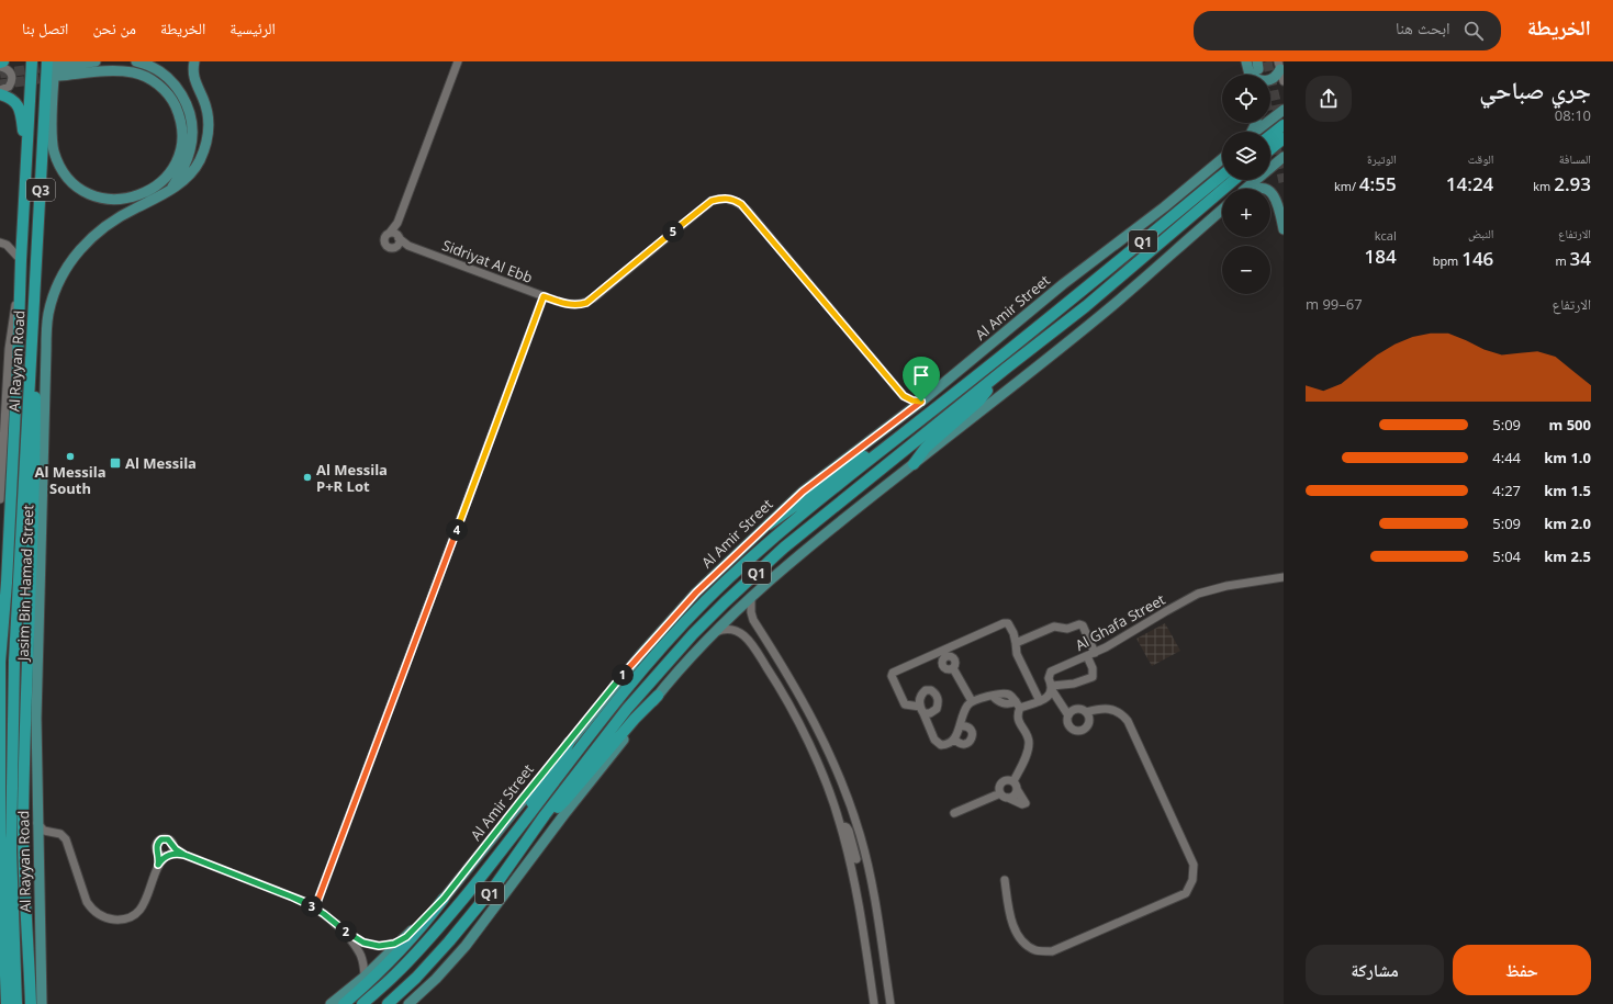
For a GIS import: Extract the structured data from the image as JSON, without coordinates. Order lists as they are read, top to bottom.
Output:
{
  "streets": {
    "highway": [
      "Q3",
      "Q1",
      "Al Amir Street",
      "Al Rayyan Road"
    ],
    "main road": ["Jasim Bin Hamad Street"],
    "street": ["Sidriyat Al Ebb", "Al Ghafa Street"]
  },
  "crossings": [
    ["Al Rayyan Road", "Jasim Bin Hamad Street"]
  ],
  "places": {
    "other": ["Al Messila South", "Al Messila P+R Lot"],
    "transit": ["Al Messila"]
  },
  "page": {
    "header": "الخريطة",
    "search": "ابحث هنا",
    "nav": [
      "الرئيسية",
      "الخريطة",
      "من نحن",
      "اتصل بنا"
    ],
    "heading": ["جري صباحي", "08:10"],
    "map_buttons": ["+", "−"],
    "stats": [
      ["المسافة", "2.93 km"],
      ["الوقت", "14:24"],
      ["الوتيرة", "4:55 /km"],
      ["الارتفاع", "34 m"],
      ["النبض", "146 bpm"],
      ["kcal", "184"]
    ],
    "pins": [
      "5",
      "4",
      "1",
      "3",
      "2"
    ],
    "chart": ["الارتفاع", "67–99 m"],
    "list": [
      {
        "name": "500 m",
        "note": "5:09"
      },
      {
        "name": "1.0 km",
        "note": "4:44"
      },
      {
        "name": "1.5 km",
        "note": "4:27"
      },
      {
        "name": "2.0 km",
        "note": "5:09"
      },
      {
        "name": "2.5 km",
        "note": "5:04"
      }
    ],
    "buttons": ["حفظ", "مشاركة"]
  }
}
